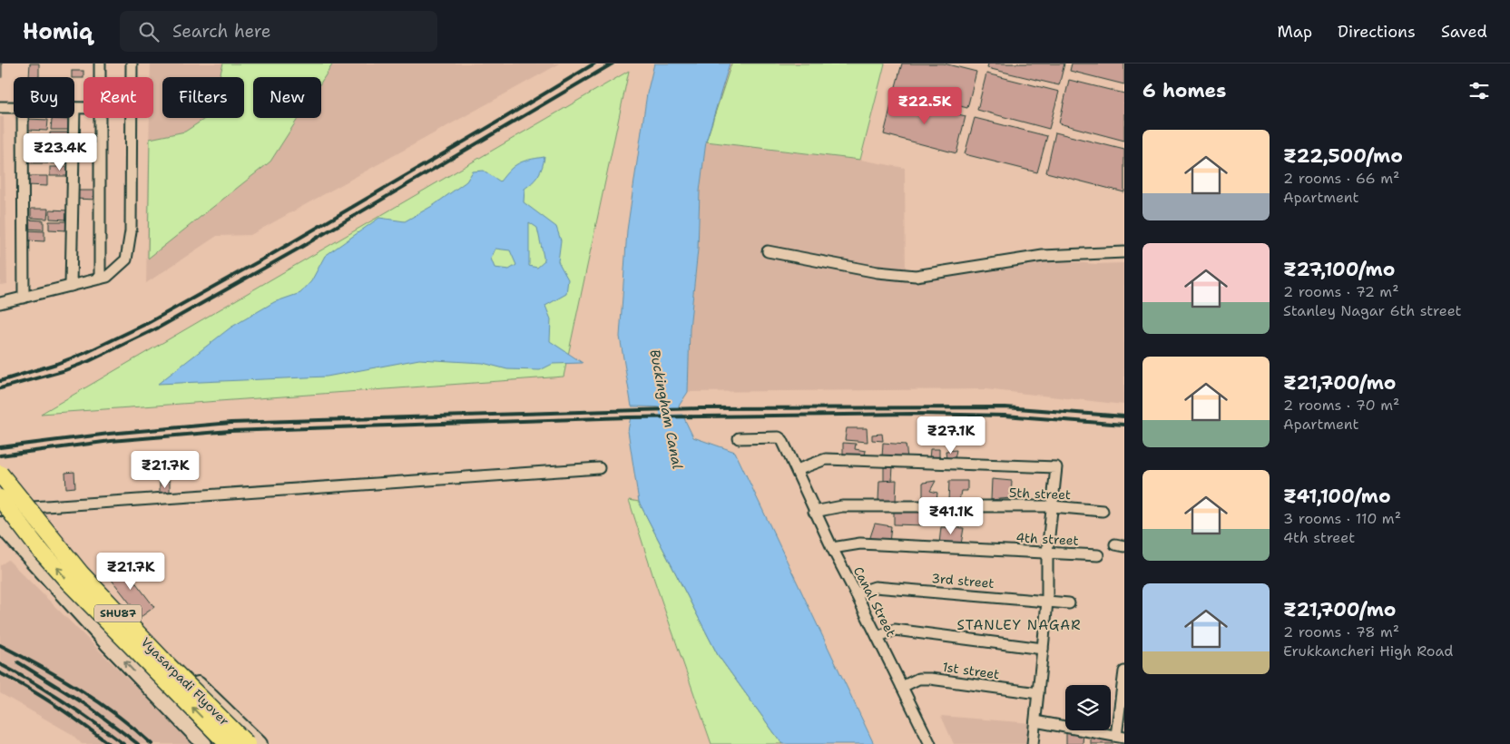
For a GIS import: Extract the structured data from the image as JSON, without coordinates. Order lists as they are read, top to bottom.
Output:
{
  "streets": {
    "main road": ["SHU87", "Vyasarpadi Flyover"],
    "street": [
      "5th street",
      "4th street",
      "3rd street",
      "Canal Street",
      "1st street"
    ]
  },
  "crossings": [
    ["5th street", "Canal Street"],
    ["4th street", "Canal Street"],
    ["3rd street", "Canal Street"],
    ["Canal Street", "1st street"]
  ],
  "districts": ["STANLEY NAGAR"],
  "water": ["Buckingham Canal"],
  "page": {
    "header": "Homiq",
    "search": "Search here",
    "nav": ["Map", "Directions", "Saved"],
    "heading": "6 homes",
    "chip": [
      "Buy",
      "Rent",
      "Filters",
      "New"
    ],
    "price": [
      "₹22.5K",
      "₹23.4K",
      "₹27.1K",
      "₹21.7K",
      "₹41.1K",
      "₹21.7K"
    ],
    "list": [
      {
        "name": "₹22,500/mo",
        "note": "2 rooms · 66 m² · Apartment"
      },
      {
        "name": "₹27,100/mo",
        "note": "2 rooms · 72 m² · Stanley Nagar 6th street"
      },
      {
        "name": "₹21,700/mo",
        "note": "2 rooms · 70 m² · Apartment"
      },
      {
        "name": "₹41,100/mo",
        "note": "3 rooms · 110 m² · 4th street"
      },
      {
        "name": "₹21,700/mo",
        "note": "2 rooms · 78 m² · Erukkancheri High Road"
      }
    ]
  }
}
